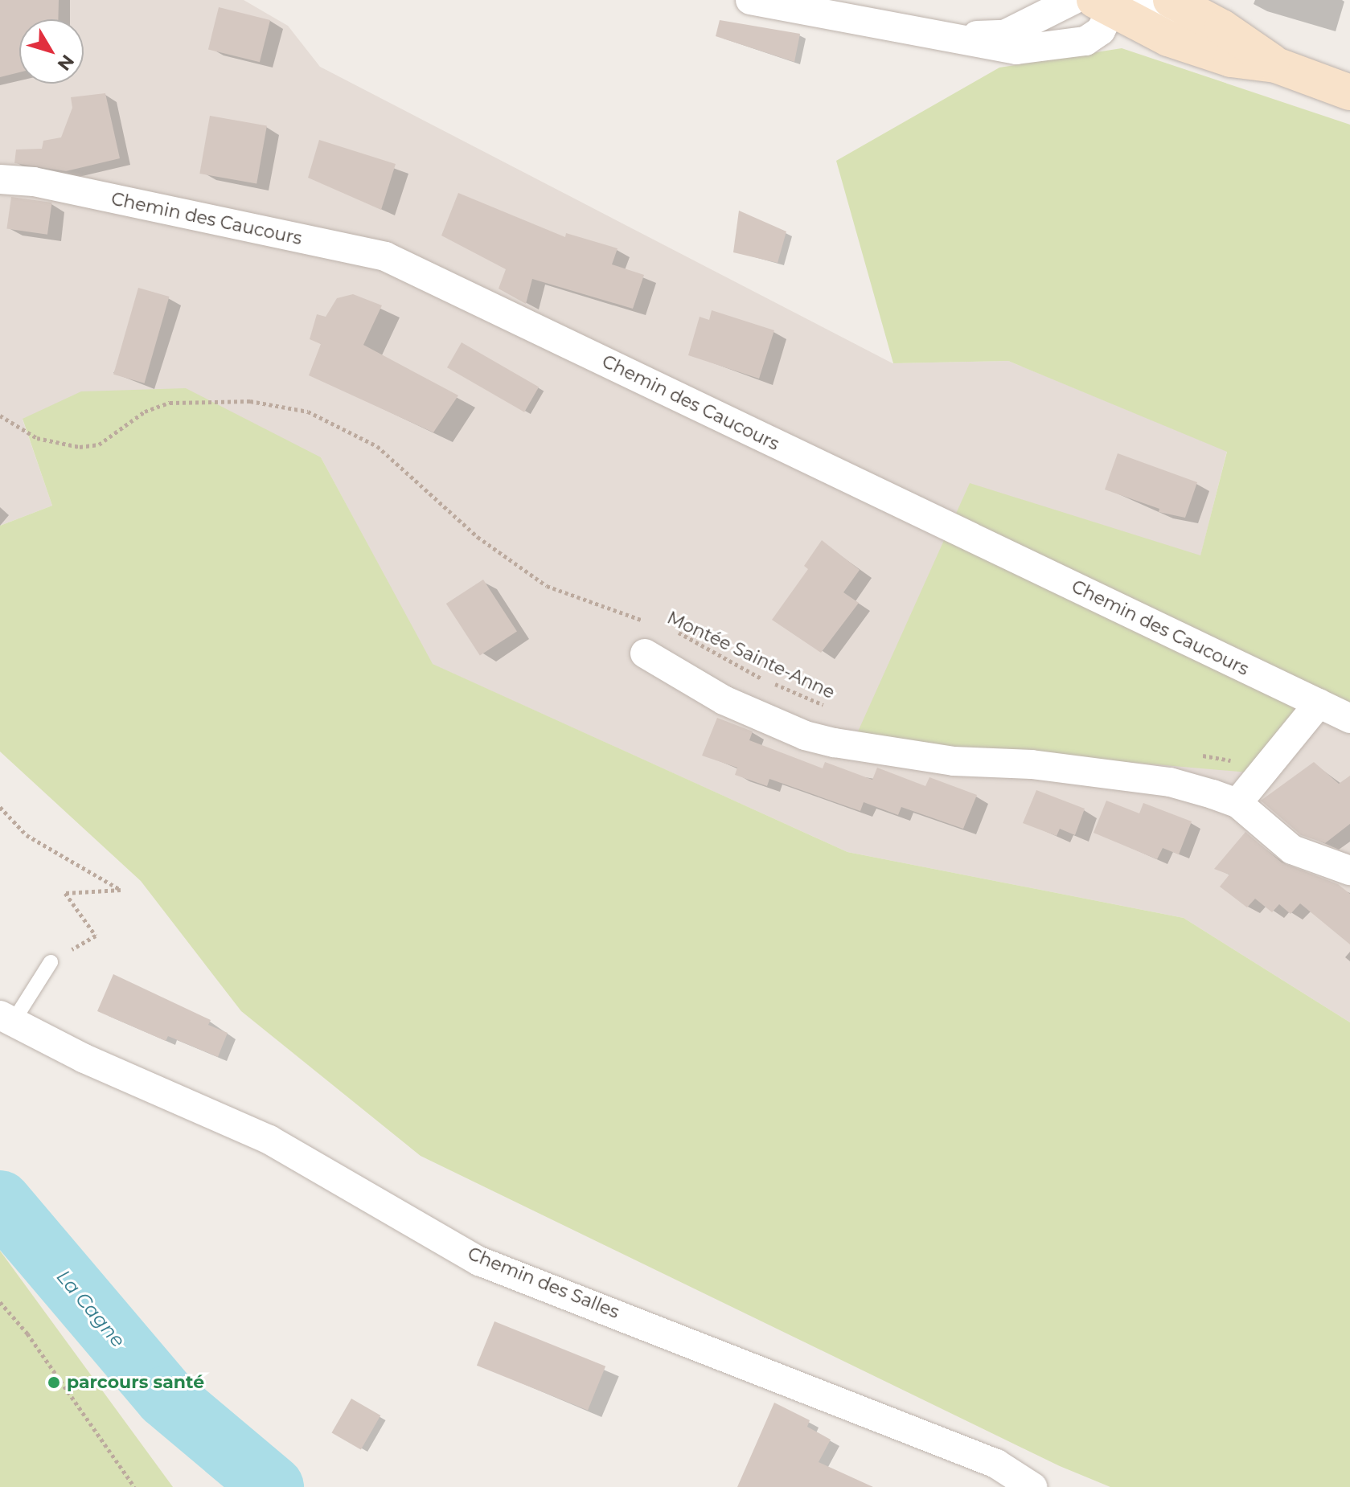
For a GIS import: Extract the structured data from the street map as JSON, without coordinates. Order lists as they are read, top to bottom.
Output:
{
  "streets": {
    "street": ["Chemin des Caucours", "Chemin des Salles"],
    "path": ["Montée Sainte-Anne"]
  },
  "water": ["La Cagne"],
  "places": ["parcours santé"],
  "north": "bottom right"
}
